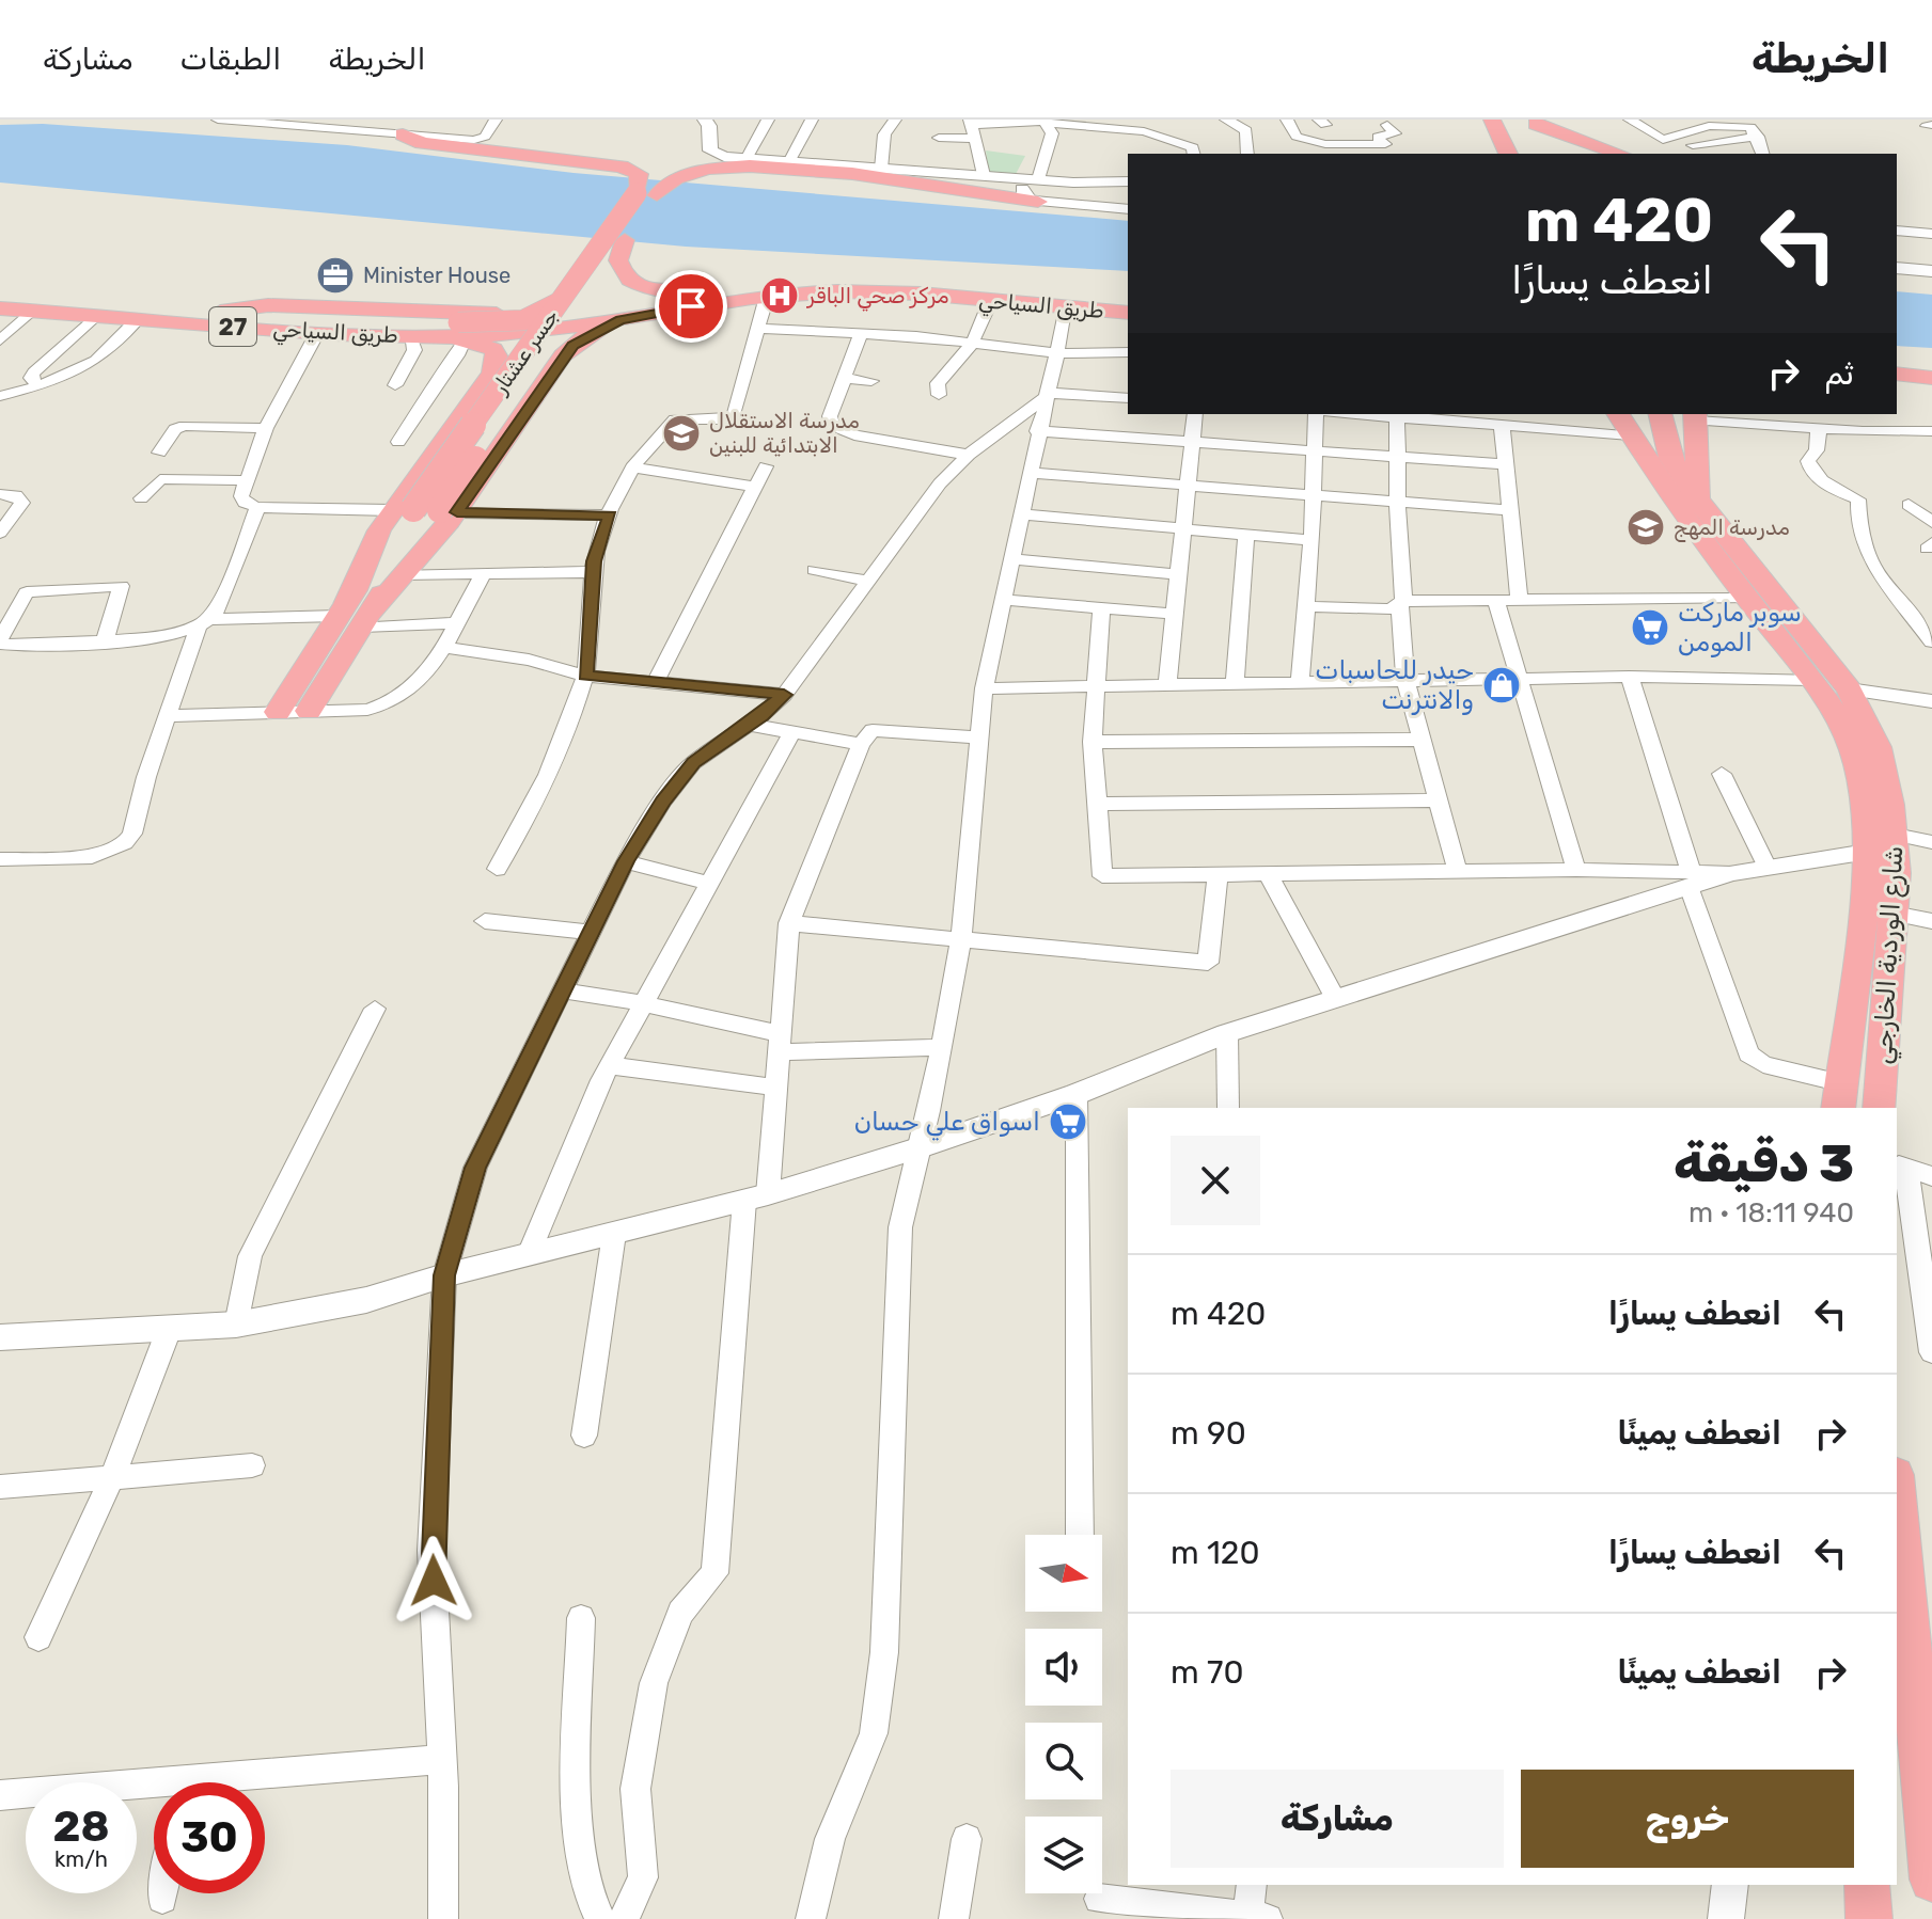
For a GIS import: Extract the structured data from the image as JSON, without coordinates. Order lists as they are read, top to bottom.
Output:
{
  "streets": {
    "main road": [
      "طريق السياحي",
      "27",
      "جسر عشتار",
      "شارع الوردية الخارجي"
    ]
  },
  "places": {
    "office": ["Minister House"],
    "hospital": ["مركز صحي الباقر"],
    "school or university": ["مدرسة الاستقلال الابتدائية للبنين", "مدرسة المهج"],
    "supermarket": ["سوبر ماركت المومن", "اسواق علي حسان"],
    "shop": ["حيدر للحاسبات والانترنت"]
  },
  "north": "right",
  "page": {
    "header": "الخريطة",
    "nav": ["الخريطة", "الطبقات", "مشاركة"],
    "turn": ["420 m", "انعطف يسارًا"],
    "then": "ثم",
    "heading": ["3 دقيقة", "940 m · 18:11"],
    "list": [
      {
        "name": "انعطف يسارًا",
        "value": "420 m"
      },
      {
        "name": "انعطف يمينًا",
        "value": "90 m"
      },
      {
        "name": "انعطف يسارًا",
        "value": "120 m"
      },
      {
        "name": "انعطف يمينًا",
        "value": "70 m"
      }
    ],
    "buttons": ["خروج", "مشاركة"],
    "speed": "28 km/h",
    "limit": "30"
  }
}
